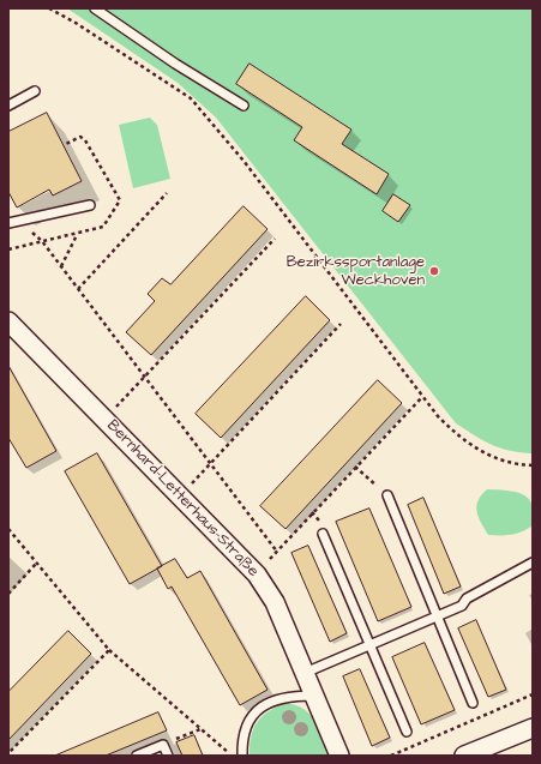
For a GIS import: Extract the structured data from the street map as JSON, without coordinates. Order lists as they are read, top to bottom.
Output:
{
  "streets": {
    "street": ["Bernhard-Letterhaus-Straße"]
  },
  "places": ["Bezirkssportanlage Weckhoven"]
}
